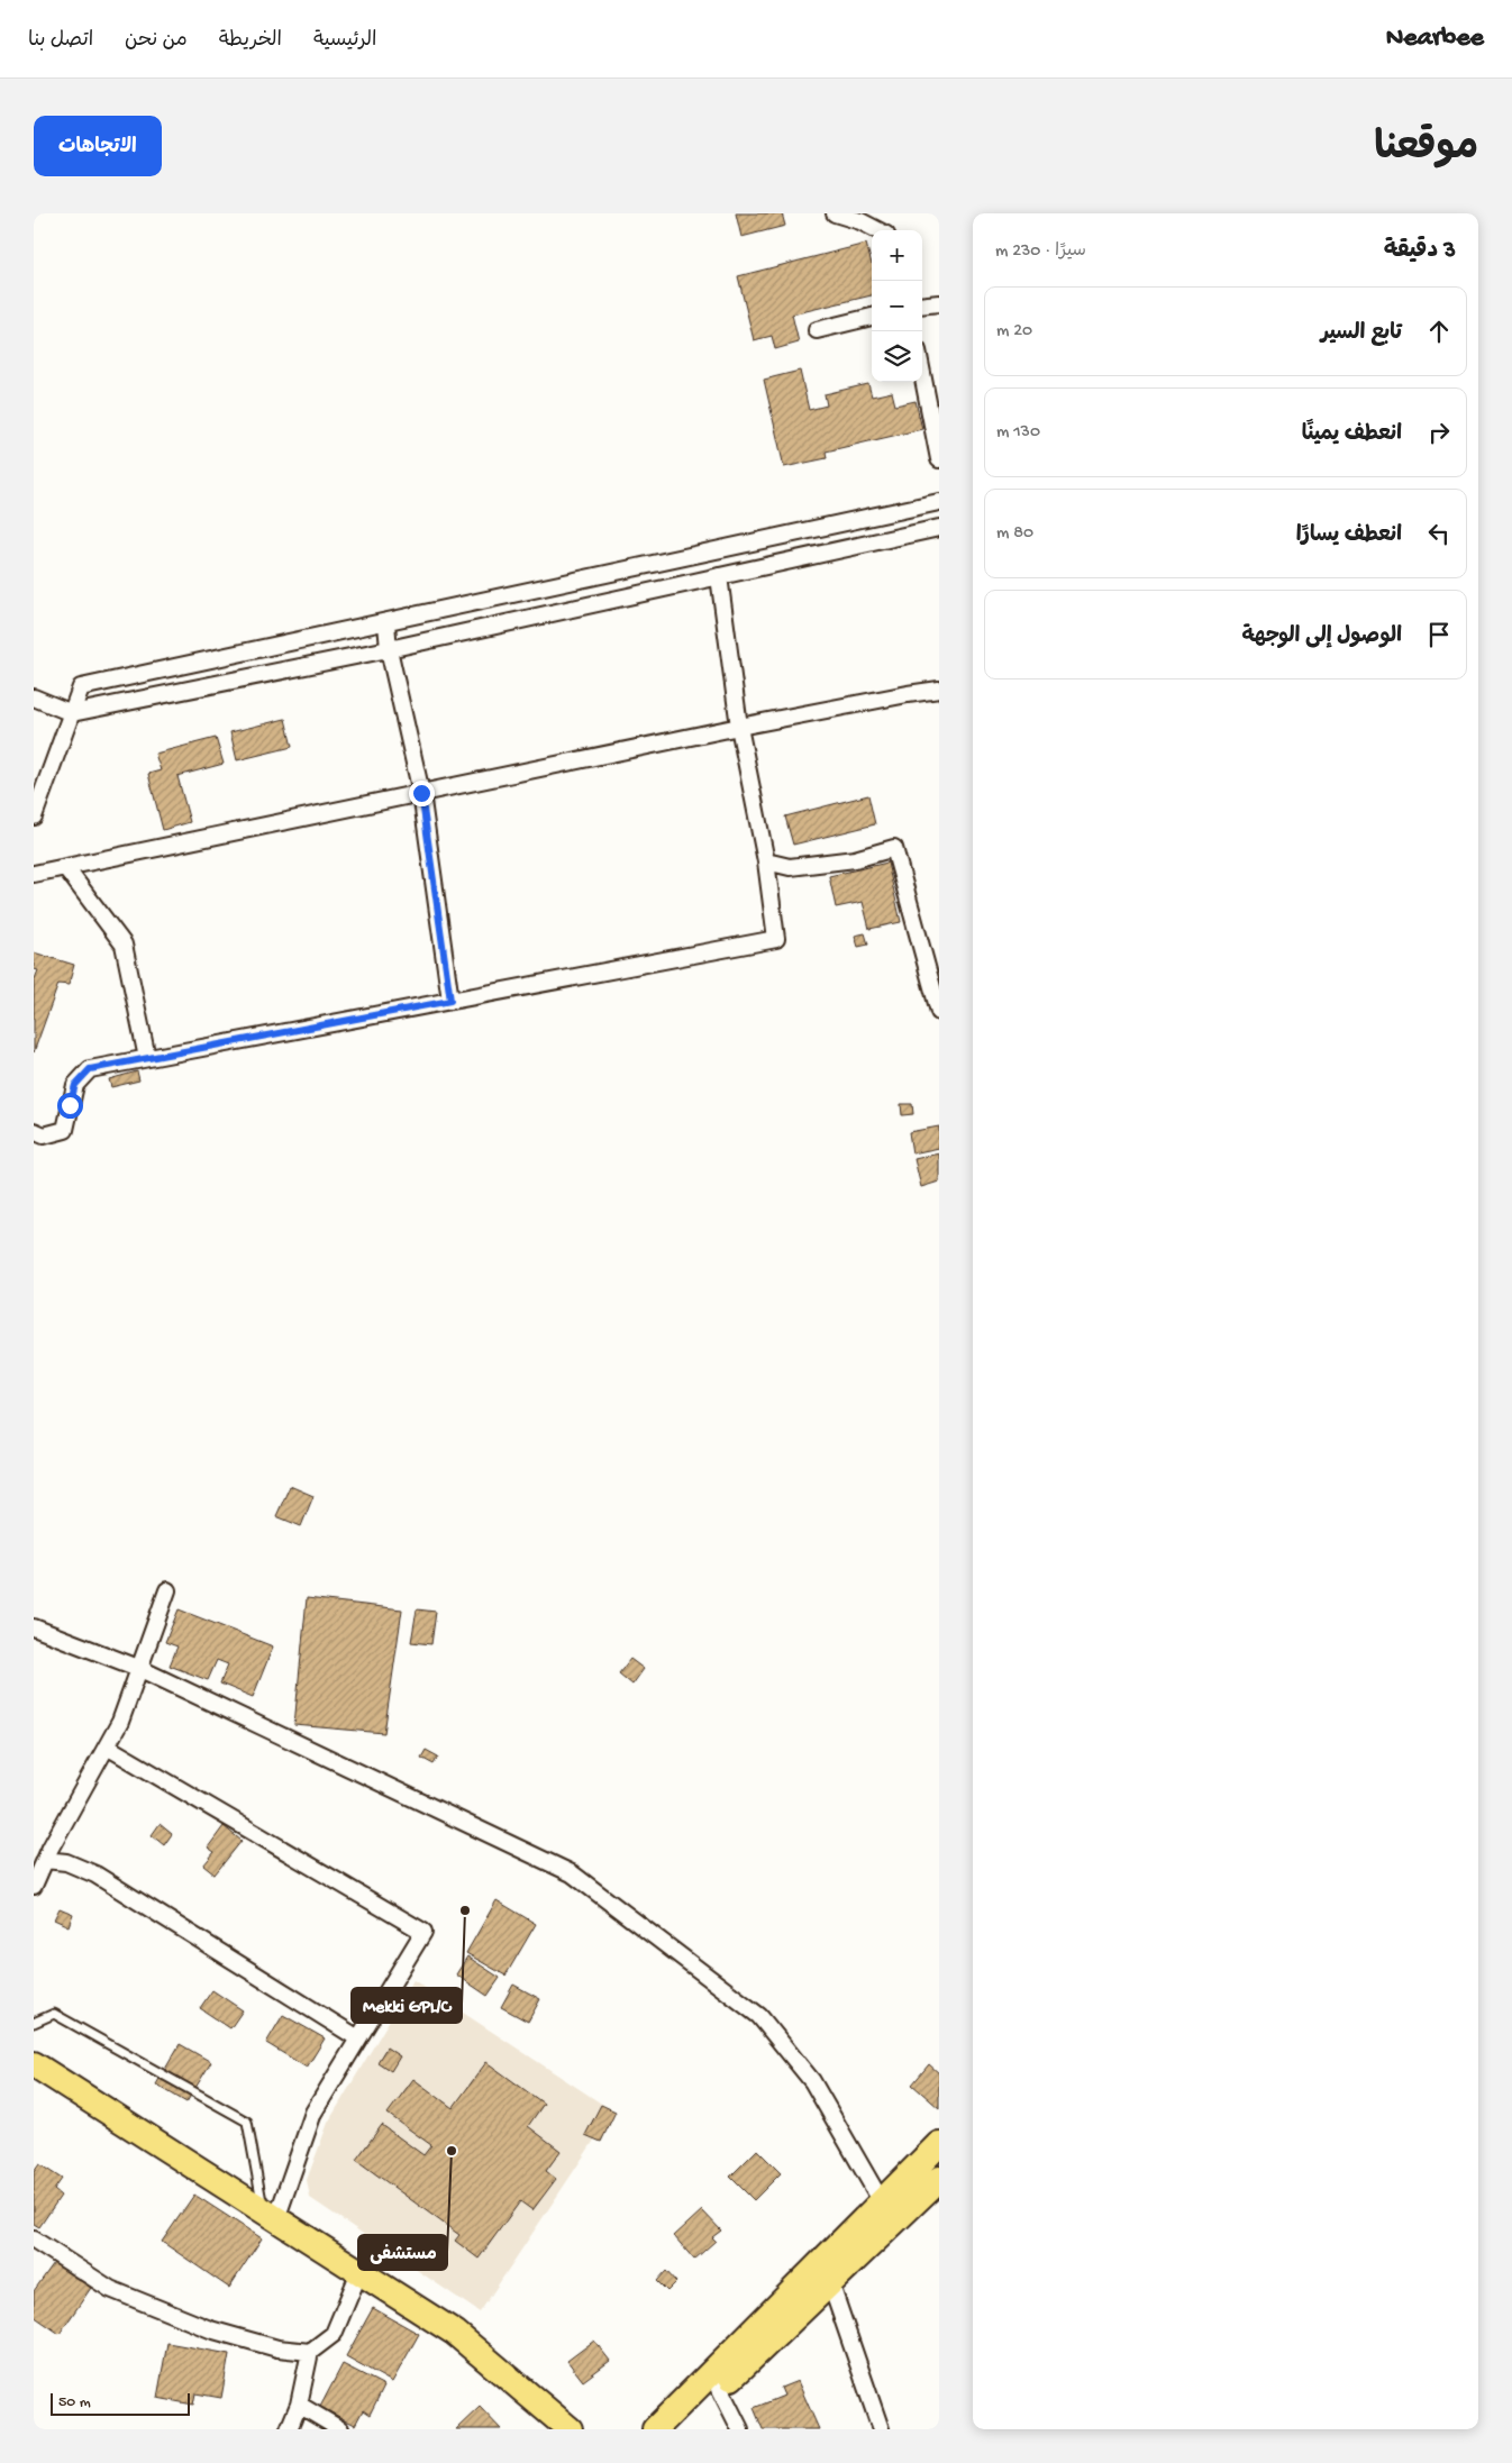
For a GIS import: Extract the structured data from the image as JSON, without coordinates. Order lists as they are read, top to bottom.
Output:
{
  "places": ["Mekki GPL/C", "مستشفى"],
  "scale_bar": "50 m",
  "page": {
    "header": "Nearbee",
    "nav": [
      "الرئيسية",
      "الخريطة",
      "من نحن",
      "اتصل بنا"
    ],
    "title": "موقعنا",
    "buttons": "الاتجاهات",
    "heading": ["3 دقيقة", "سيرًا · 230 m"],
    "map_buttons": ["+", "−"],
    "list": [
      ["تابع السير", "20 m"],
      ["انعطف يمينًا", "130 m"],
      ["انعطف يسارًا", "80 m"],
      "الوصول إلى الوجهة"
    ],
    "scale": "50 m"
  }
}
